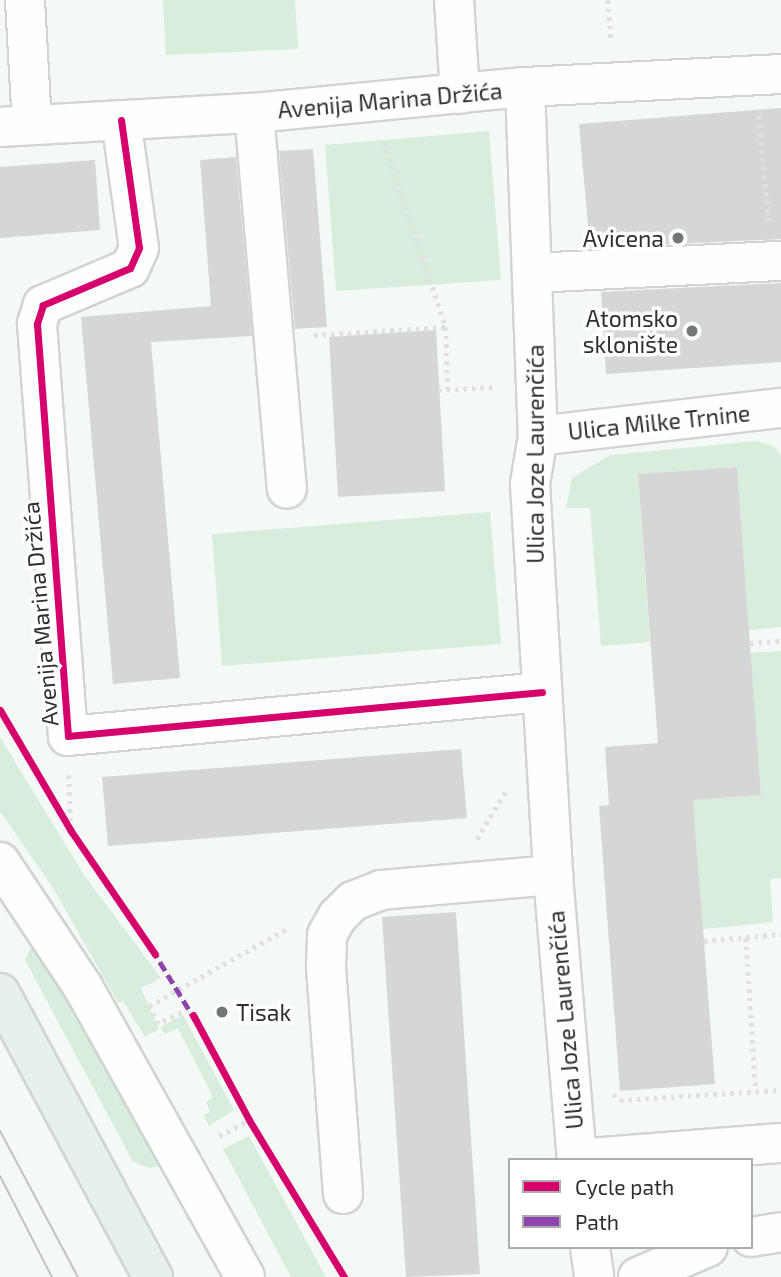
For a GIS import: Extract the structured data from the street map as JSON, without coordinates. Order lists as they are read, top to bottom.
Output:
{
  "streets": {
    "street": ["Avenija Marina Držića", "Ulica Milke Trnine", "Ulica Joze Laurenčića"]
  },
  "crossings": [
    ["Avenija Marina Držića", "Ulica Joze Laurenčića"],
    ["Ulica Milke Trnine", "Ulica Joze Laurenčića"]
  ],
  "places": ["Avicena", "Atomsko sklonište", "Tisak"],
  "legend": ["Cycle path", "Path"]
}
